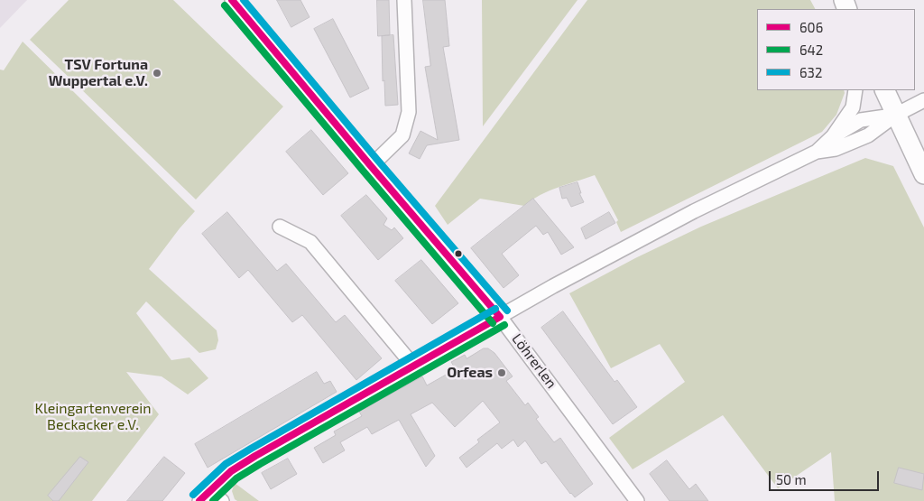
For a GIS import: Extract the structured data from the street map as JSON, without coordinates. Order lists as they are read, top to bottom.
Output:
{
  "streets": {
    "street": ["Löhrerlen"]
  },
  "parks": ["Kleingartenverein Beckacker e.V."],
  "places": ["TSV Fortuna Wuppertal e.V.", "Orfeas"],
  "lines": ["transit line 606", "transit line 632", "transit line 642"],
  "legend": ["606", "642", "632"],
  "scale_bar": "50 m"
}
